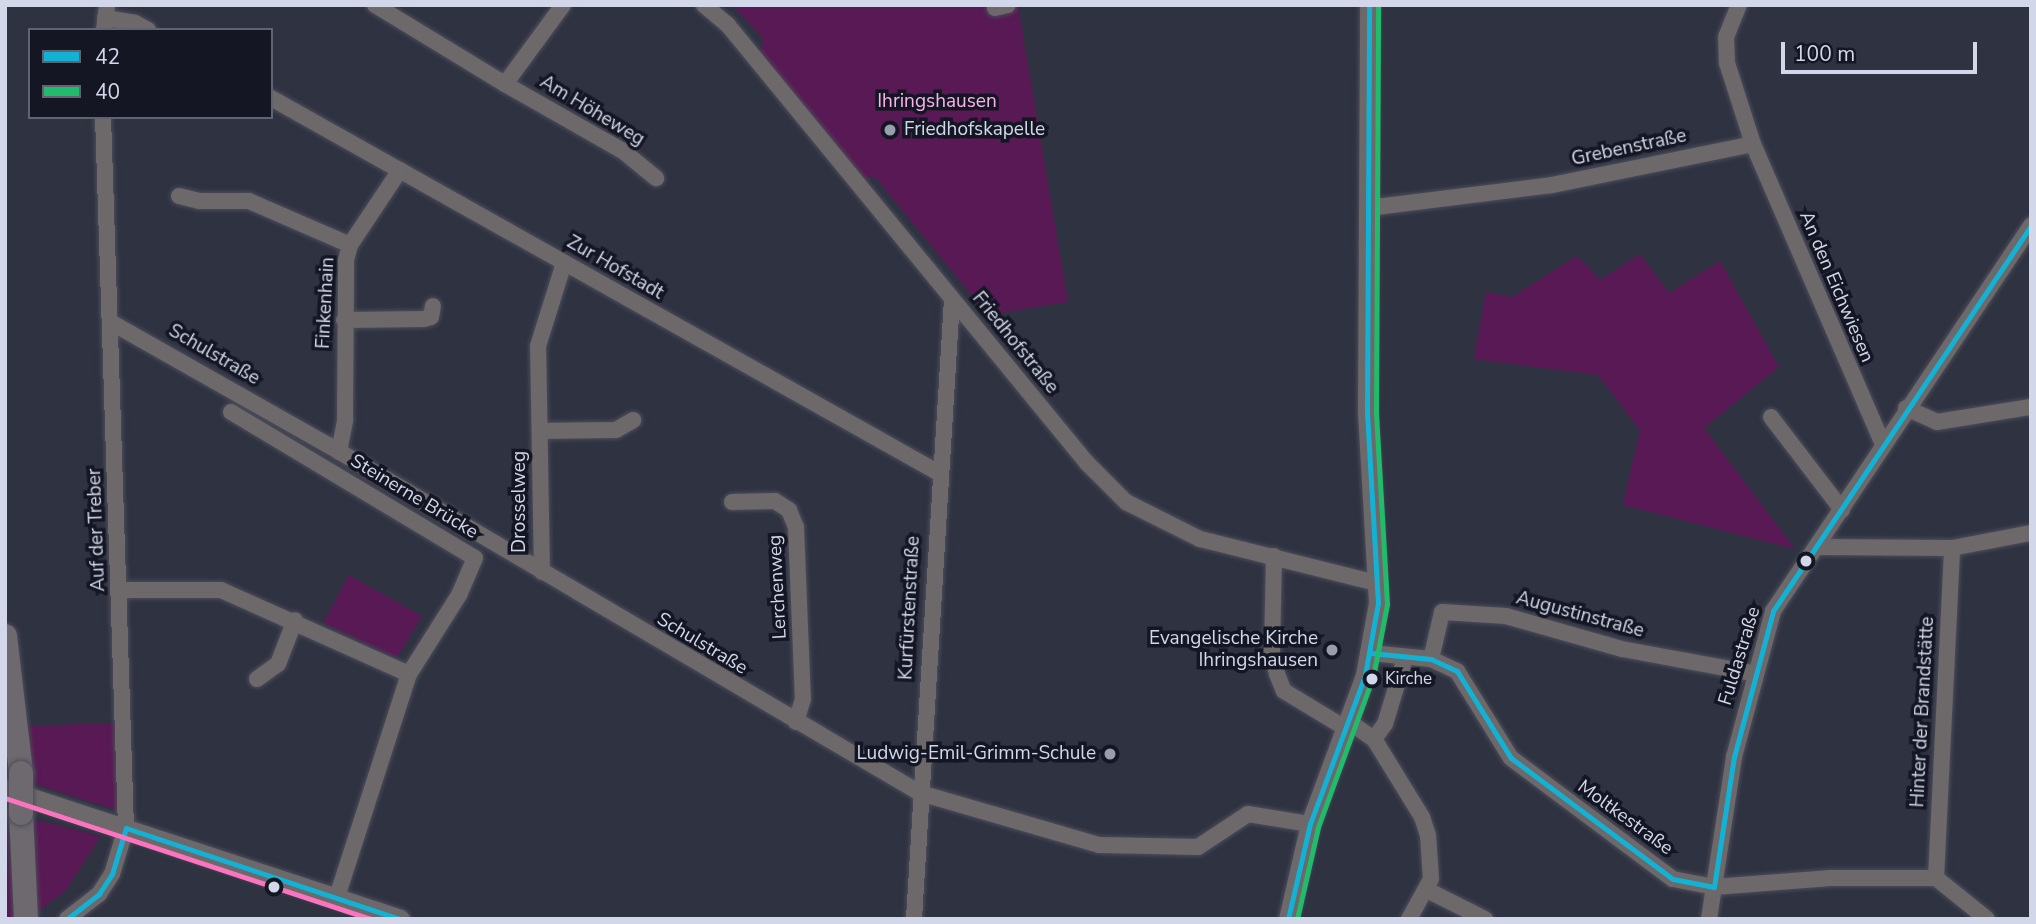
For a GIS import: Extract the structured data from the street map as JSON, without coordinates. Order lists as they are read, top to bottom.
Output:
{
  "streets": {
    "street": [
      "Am Höheweg",
      "Grebenstraße",
      "Zur Hofstadt",
      "An den Eichwiesen",
      "Finkenhain",
      "Friedhofstraße",
      "Schulstraße",
      "Steinerne Brücke",
      "Drosselweg",
      "Auf der Treber",
      "Lerchenweg",
      "Kurfürstenstraße",
      "Augustinstraße",
      "Fuldastraße",
      "Hinter der Brandstätte",
      "Moltkestraße"
    ]
  },
  "crossings": [
    ["Grebenstraße", "An den Eichwiesen"],
    ["Zur Hofstadt", "Finkenhain"],
    ["Zur Hofstadt", "Drosselweg"],
    ["Zur Hofstadt", "Kurfürstenstraße"],
    ["An den Eichwiesen", "Fuldastraße"],
    ["Finkenhain", "Schulstraße"],
    ["Friedhofstraße", "Kurfürstenstraße"],
    ["Schulstraße", "Drosselweg"],
    ["Schulstraße", "Auf der Treber"],
    ["Schulstraße", "Lerchenweg"],
    ["Schulstraße", "Kurfürstenstraße"],
    ["Augustinstraße", "Fuldastraße"],
    ["Augustinstraße", "Moltkestraße"],
    ["Fuldastraße", "Moltkestraße"],
    ["Hinter der Brandstätte", "Moltkestraße"]
  ],
  "parks": ["Ihringshausen"],
  "places": [
    "Friedhofskapelle",
    "Evangelische Kirche Ihringshausen",
    "Kirche",
    "Ludwig-Emil-Grimm-Schule"
  ],
  "lines": ["transit line 42", "transit line 40"],
  "legend": ["42", "40"],
  "scale_bar": "100 m"
}
